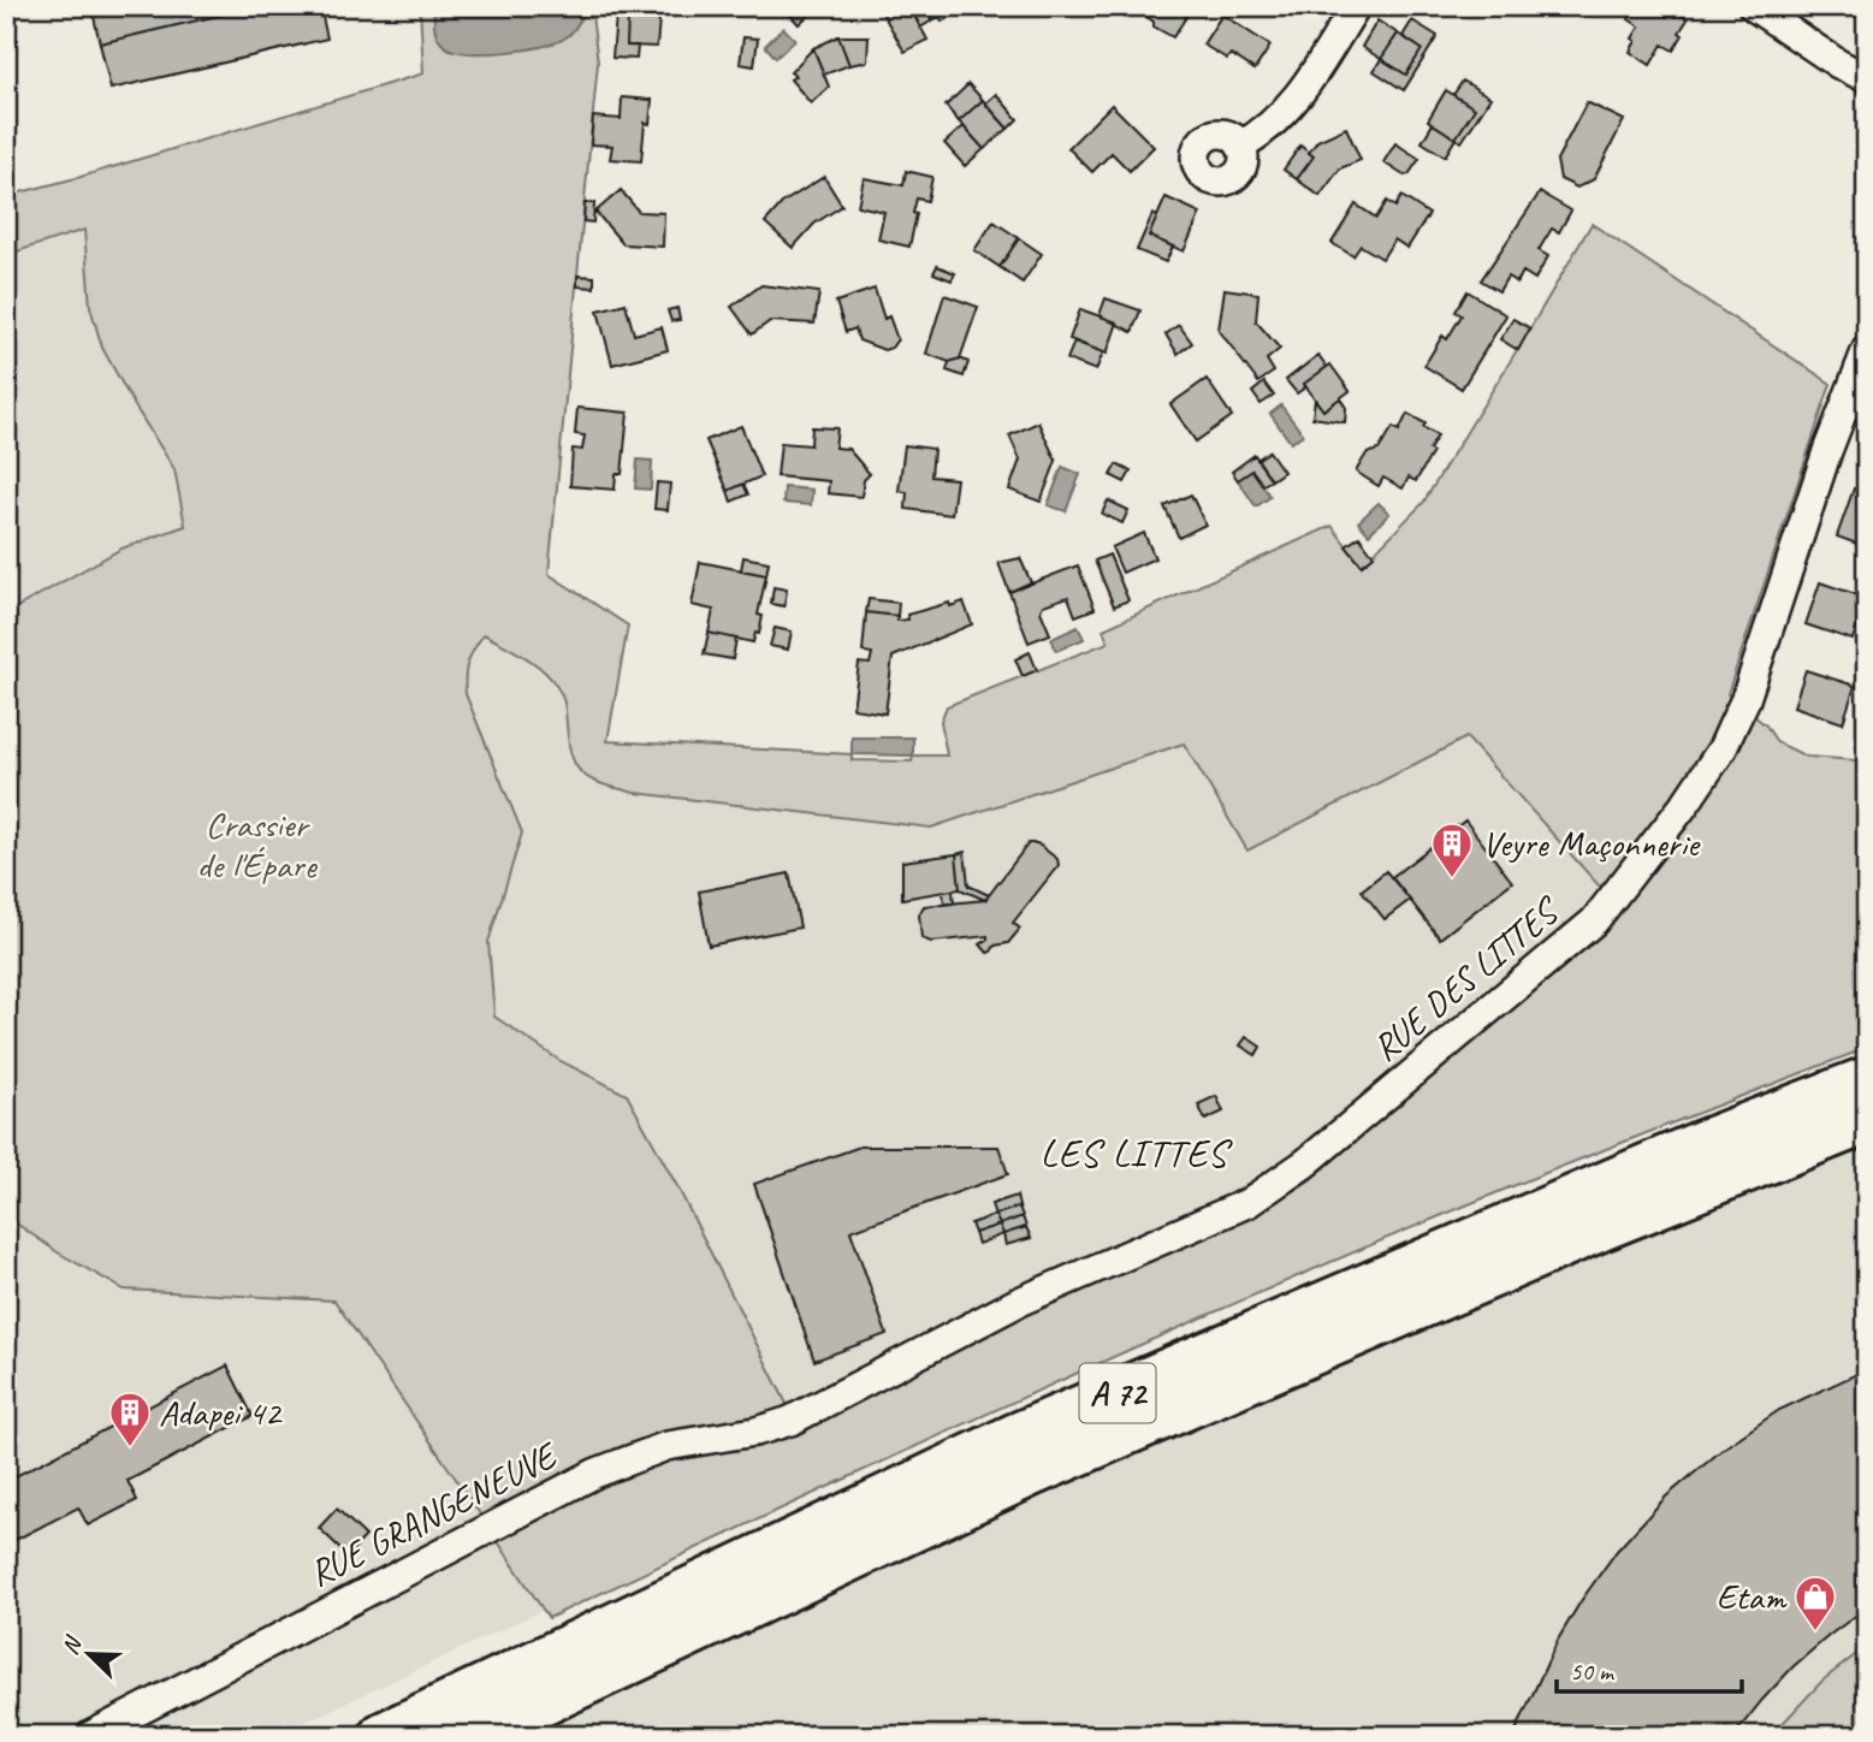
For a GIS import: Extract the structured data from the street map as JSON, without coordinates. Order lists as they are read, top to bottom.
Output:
{
  "streets": {
    "highway": ["A 72"],
    "street": ["RUE DES LITTES", "RUE GRANGENEUVE"]
  },
  "crossings": [
    ["RUE DES LITTES", "RUE GRANGENEUVE"]
  ],
  "districts": ["LES LITTES"],
  "parks": ["Crassier de l'Épare"],
  "places": {
    "building": ["Veyre Maçonnerie", "Adapei 42"],
    "shop": ["Etam"]
  },
  "scale_bar": "50 m",
  "north": "top left"
}
